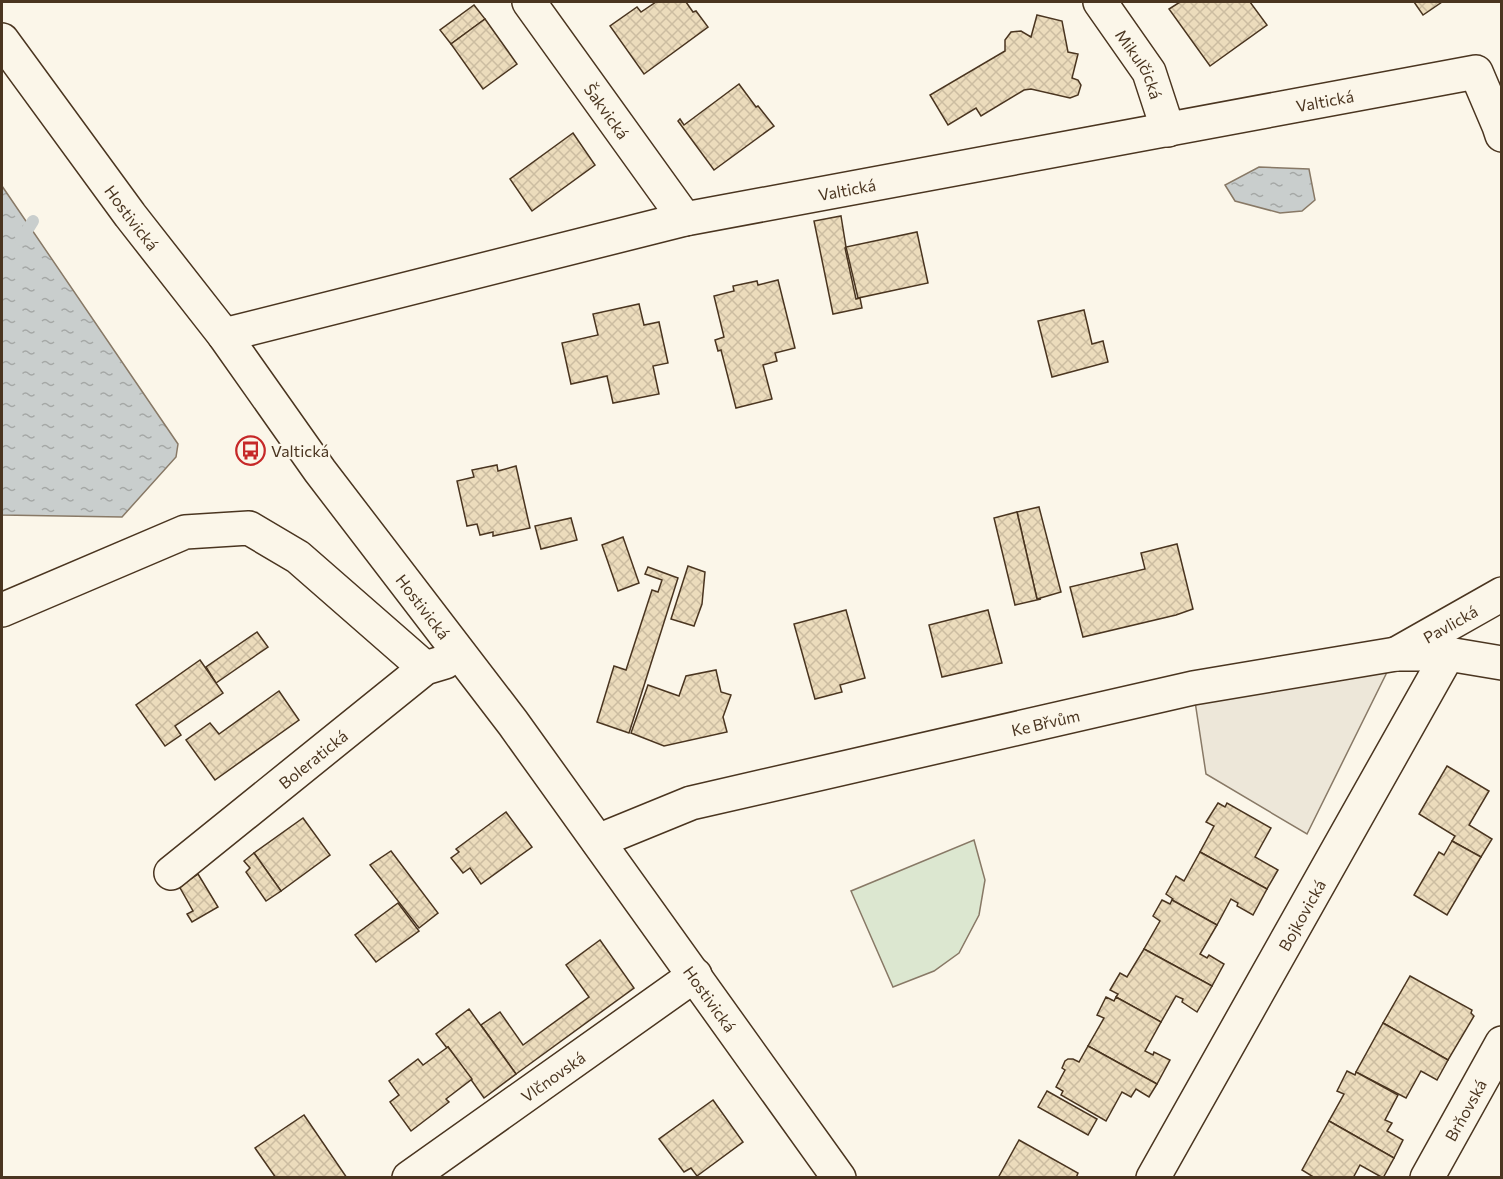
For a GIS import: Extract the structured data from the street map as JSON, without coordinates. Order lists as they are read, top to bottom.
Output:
{
  "streets": {
    "street": [
      "Mikulčická",
      "Valtická",
      "Šakvická",
      "Hostivická",
      "Pavlická",
      "Ke Břvům",
      "Boleratická",
      "Bojkovická",
      "Vlčnovská",
      "Brňovská"
    ]
  },
  "crossings": [
    ["Mikulčická", "Valtická"],
    ["Valtická", "Šakvická"],
    ["Valtická", "Hostivická"],
    ["Hostivická", "Ke Břvům"],
    ["Hostivická", "Boleratická"],
    ["Hostivická", "Vlčnovská"],
    ["Pavlická", "Ke Břvům"],
    ["Ke Břvům", "Bojkovická"]
  ],
  "places": {
    "bus stop": ["Valtická"]
  }
}
